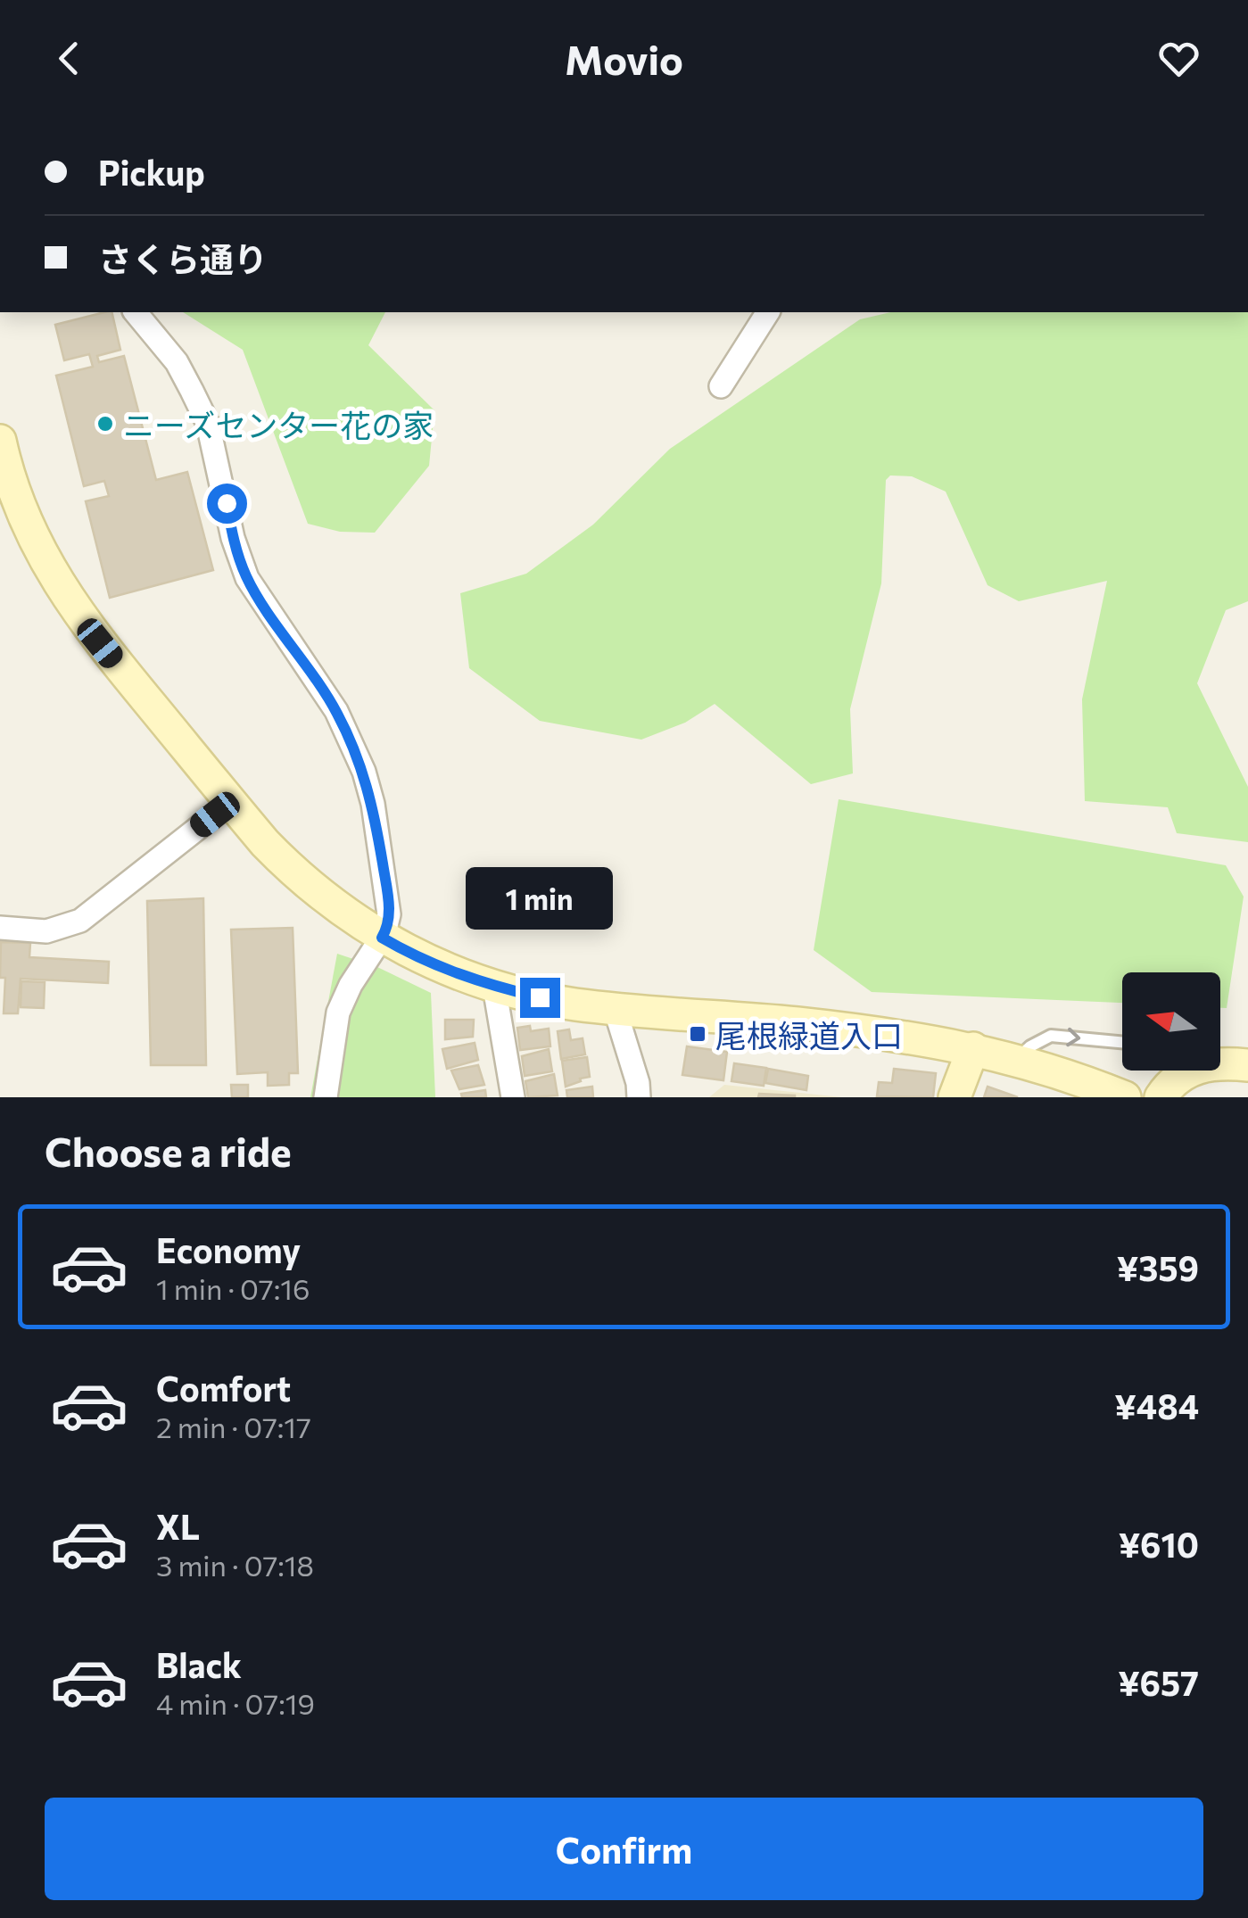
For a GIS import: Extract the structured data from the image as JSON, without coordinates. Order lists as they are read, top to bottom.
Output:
{
  "places": {
    "other": ["ニーズセンター花の家"],
    "transit": ["尾根緑道入口"]
  },
  "north": "left",
  "page": {
    "header": "Movio",
    "banner": ["Pickup", "さくら通り"],
    "bubble": "1 min",
    "heading": "Choose a ride",
    "list": [
      {
        "name": "Economy",
        "note": "1 min · 07:16",
        "value": "¥359"
      },
      {
        "name": "Comfort",
        "note": "2 min · 07:17",
        "value": "¥484"
      },
      {
        "name": "XL",
        "note": "3 min · 07:18",
        "value": "¥610"
      },
      {
        "name": "Black",
        "note": "4 min · 07:19",
        "value": "¥657"
      }
    ],
    "buttons": "Confirm"
  }
}
